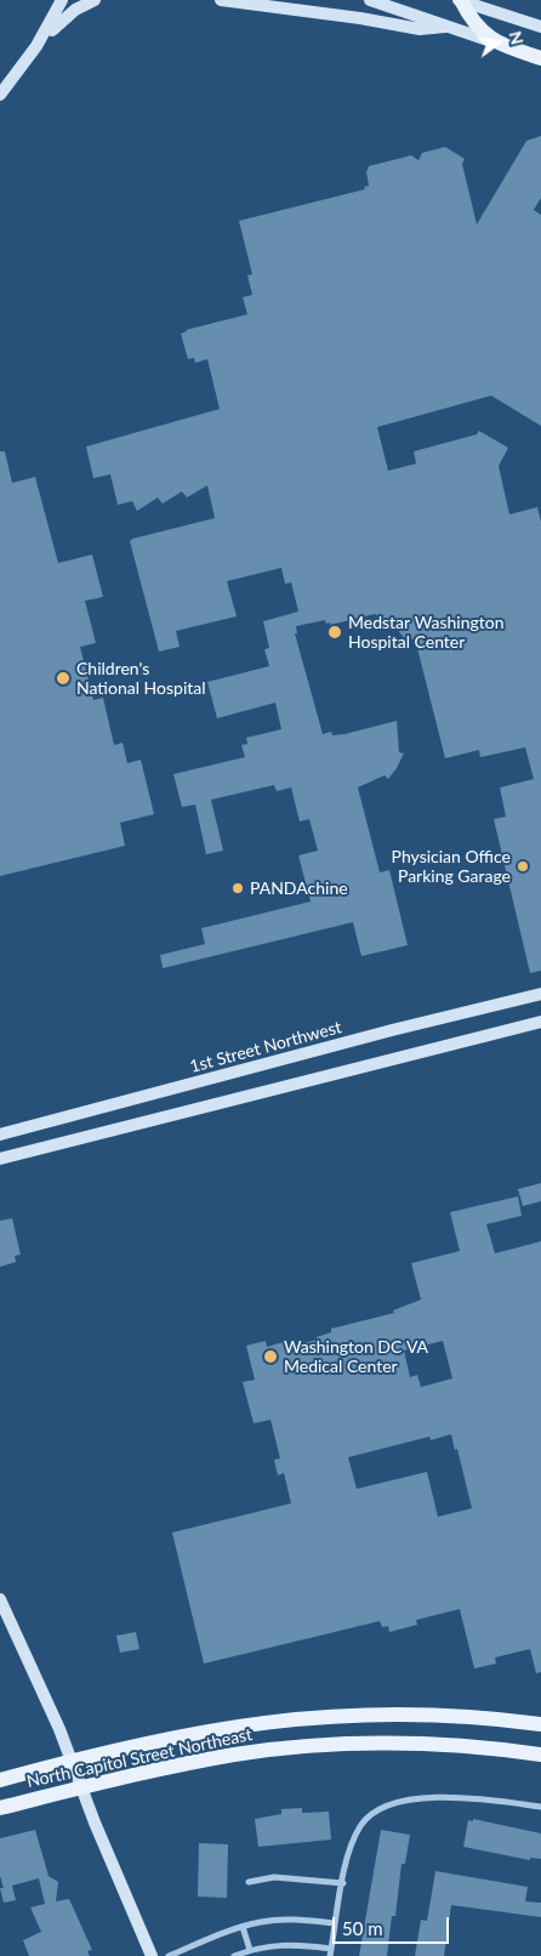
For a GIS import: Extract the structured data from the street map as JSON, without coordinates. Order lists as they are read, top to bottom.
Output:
{
  "streets": {
    "main road": ["North Capitol Street Northeast"],
    "street": ["1st Street Northwest"]
  },
  "places": [
    "Medstar Washington Hospital Center",
    "Children's National Hospital",
    "Physician Office Parking Garage",
    "PANDAchine",
    "Washington DC VA Medical Center"
  ],
  "scale_bar": "50 m",
  "north": "right"
}
